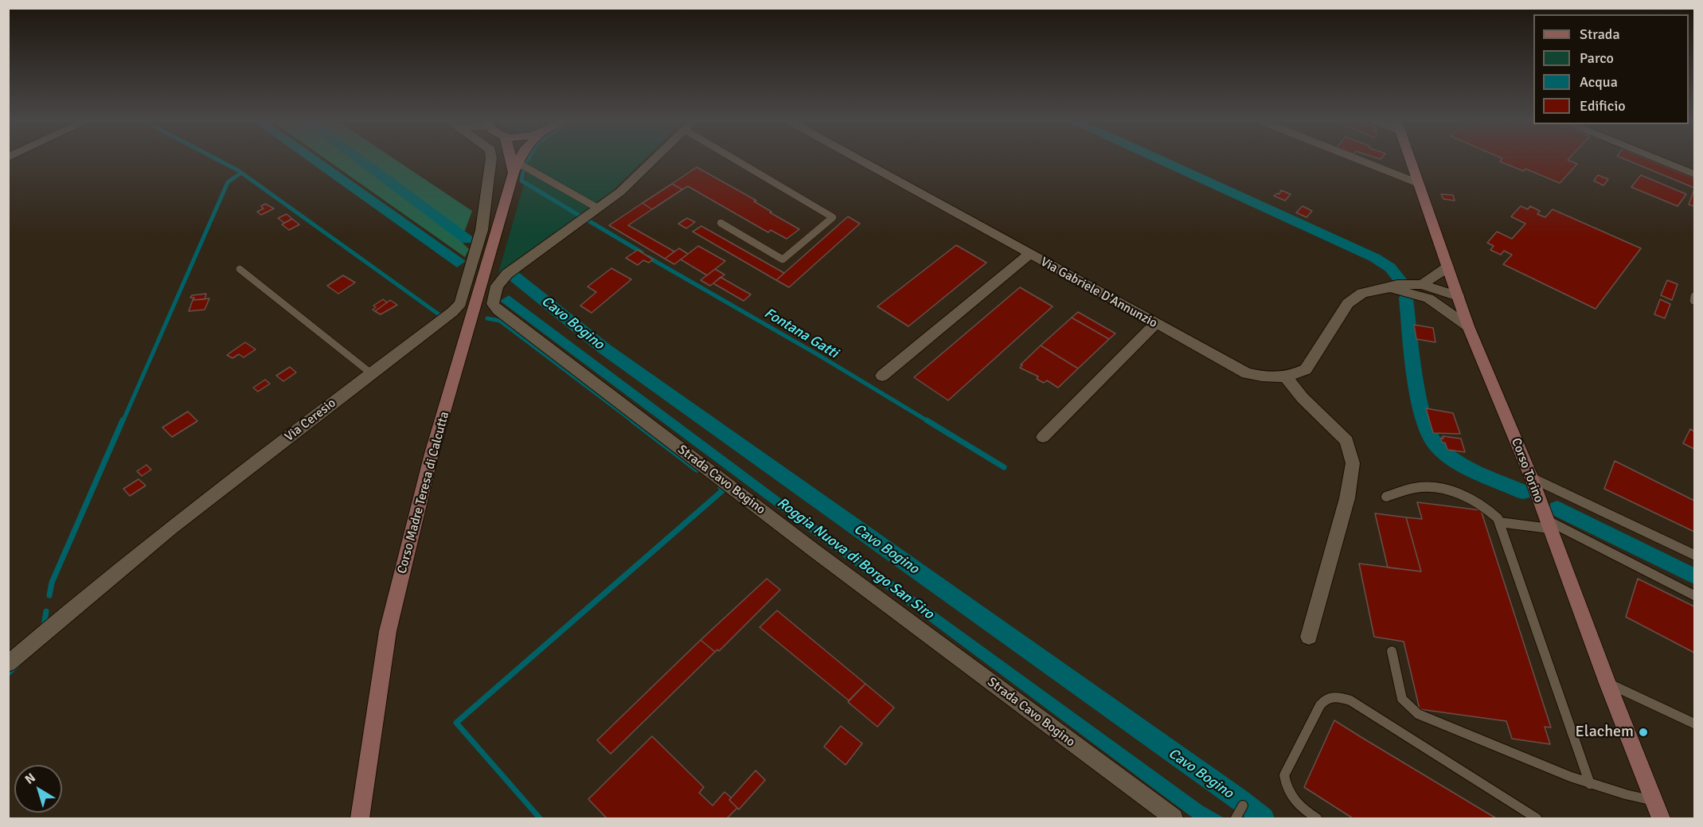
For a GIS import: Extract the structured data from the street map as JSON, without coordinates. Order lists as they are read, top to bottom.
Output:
{
  "streets": {
    "main road": ["Corso Torino", "Corso Madre Teresa di Calcutta"],
    "street": ["Via Gabriele D'Annunzio", "Via Ceresio", "Strada Cavo Bogino"]
  },
  "water": ["Cavo Bogino", "Fontana Gatti", "Roggia Nuova di Borgo San Siro"],
  "places": ["Elachem"],
  "legend": [
    "Strada",
    "Parco",
    "Acqua",
    "Edificio"
  ],
  "north": "top left"
}
